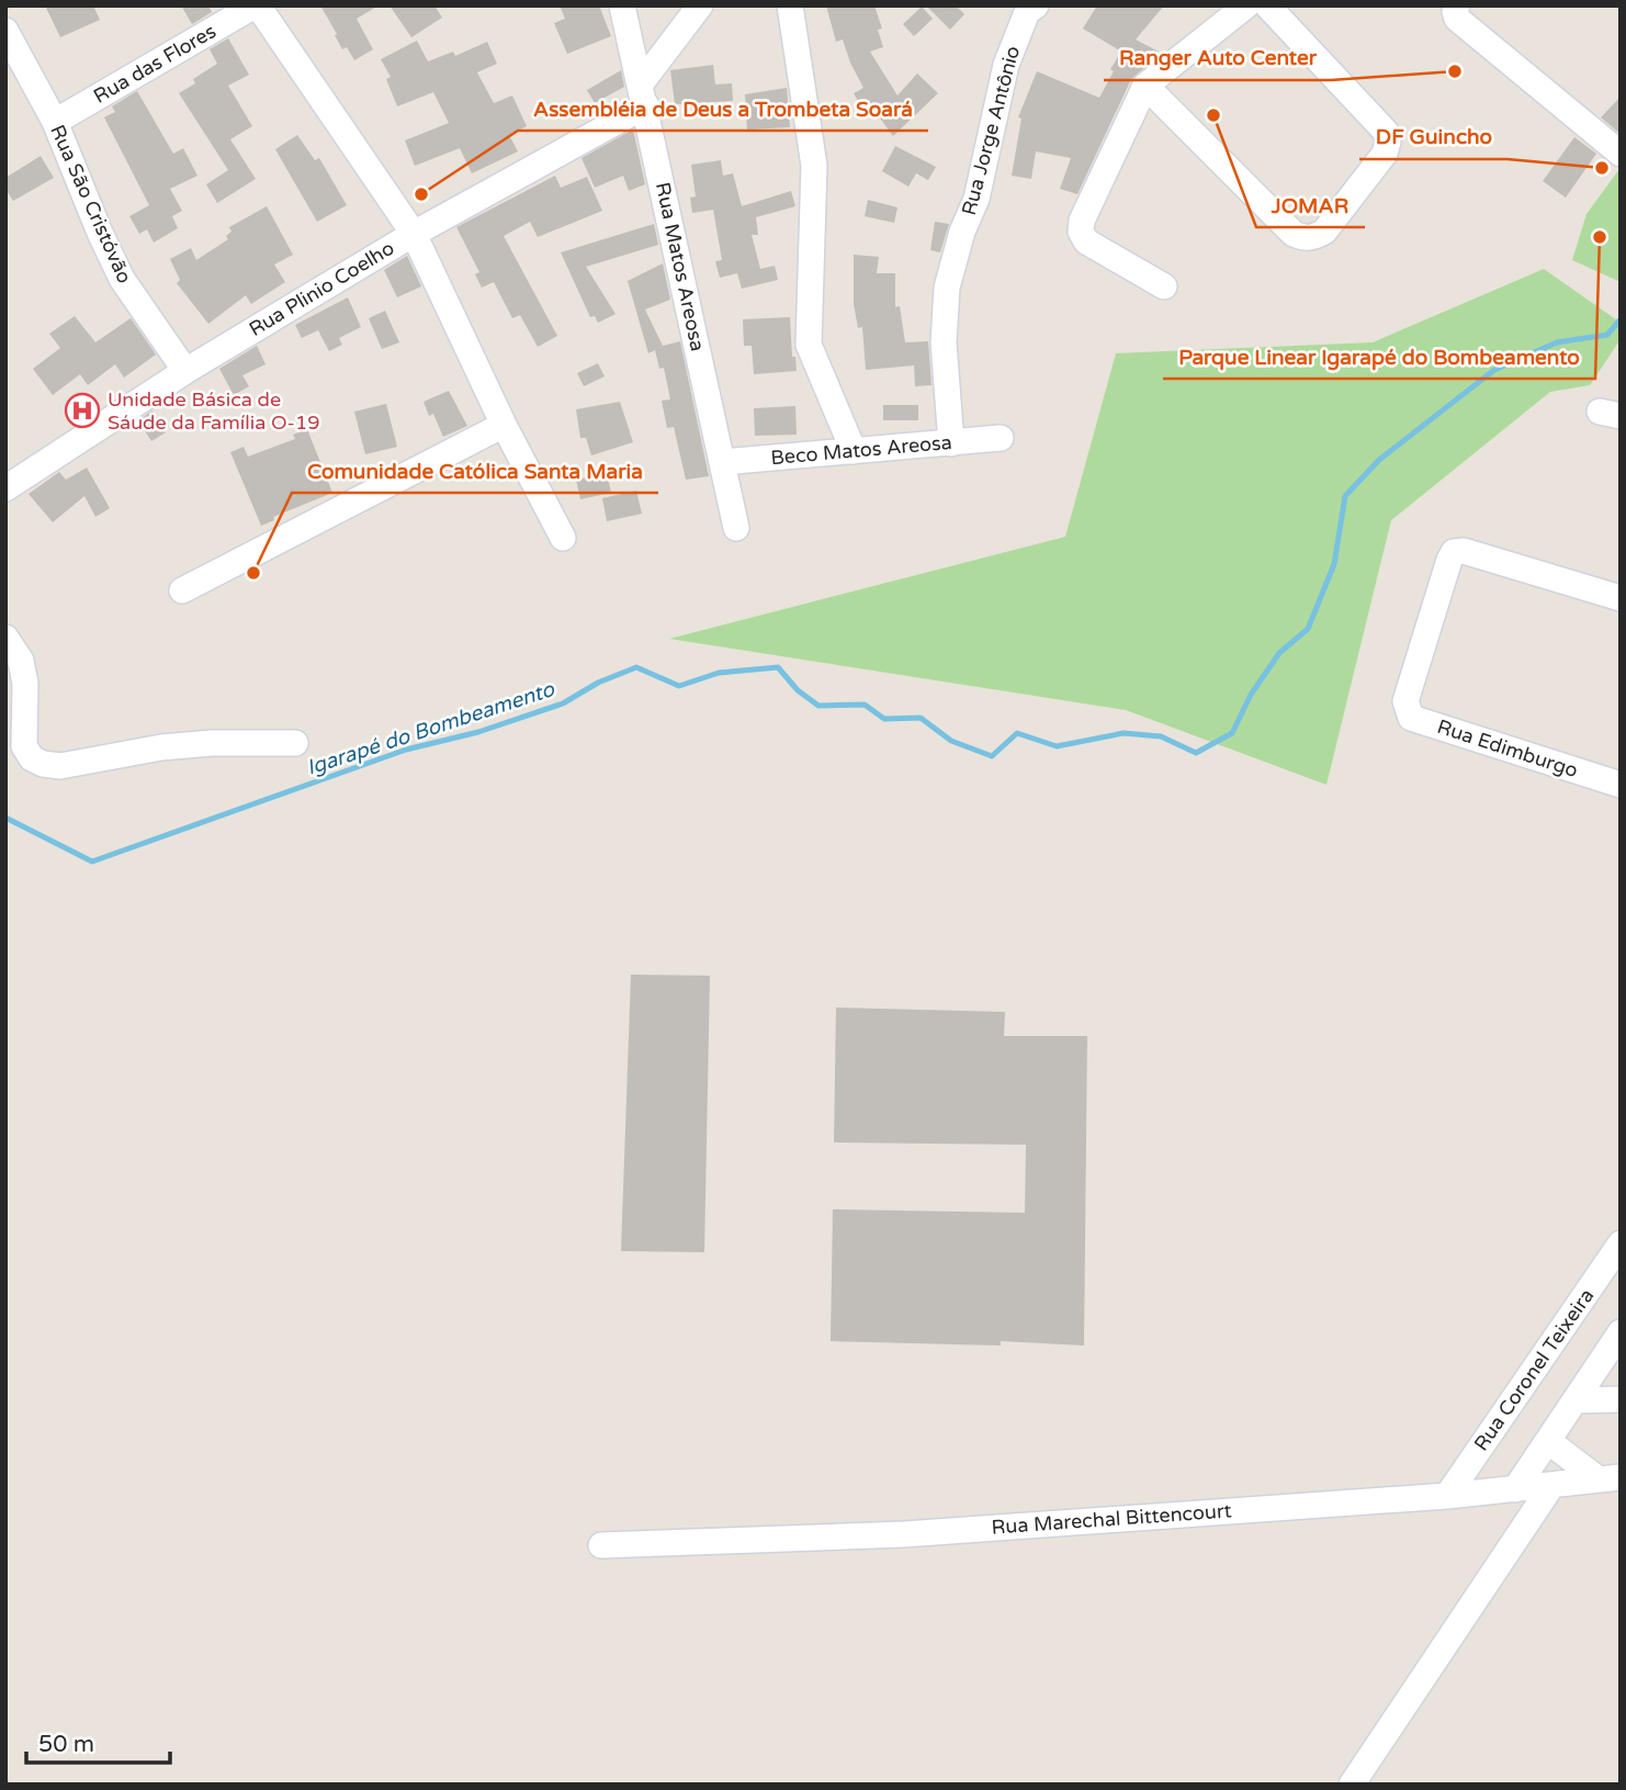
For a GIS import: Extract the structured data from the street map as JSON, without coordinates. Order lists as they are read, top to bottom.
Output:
{
  "streets": {
    "street": [
      "Rua das Flores",
      "Rua Jorge Antônio",
      "Rua São Cristóvão",
      "Rua Matos Areosa",
      "Rua Plinio Coelho",
      "Beco Matos Areosa",
      "Rua Edimburgo",
      "Rua Coronel Teixeira",
      "Rua Marechal Bittencourt"
    ]
  },
  "crossings": [
    ["Rua das Flores", "Rua São Cristóvão"],
    ["Rua Jorge Antônio", "Beco Matos Areosa"],
    ["Rua São Cristóvão", "Rua Plinio Coelho"],
    ["Rua Matos Areosa", "Rua Plinio Coelho"],
    ["Rua Matos Areosa", "Beco Matos Areosa"],
    ["Rua Coronel Teixeira", "Rua Marechal Bittencourt"]
  ],
  "water": ["Igarapé do Bombeamento"],
  "places": {
    "other": [
      "Ranger Auto Center",
      "JOMAR",
      "DF Guincho",
      "Assembléia de Deus a Trombeta Soará",
      "Parque Linear Igarapé do Bombeamento",
      "Comunidade Católica Santa Maria"
    ],
    "hospital": ["Unidade Básica de Sáude da Família O-19"]
  },
  "scale_bar": "50 m"
}
